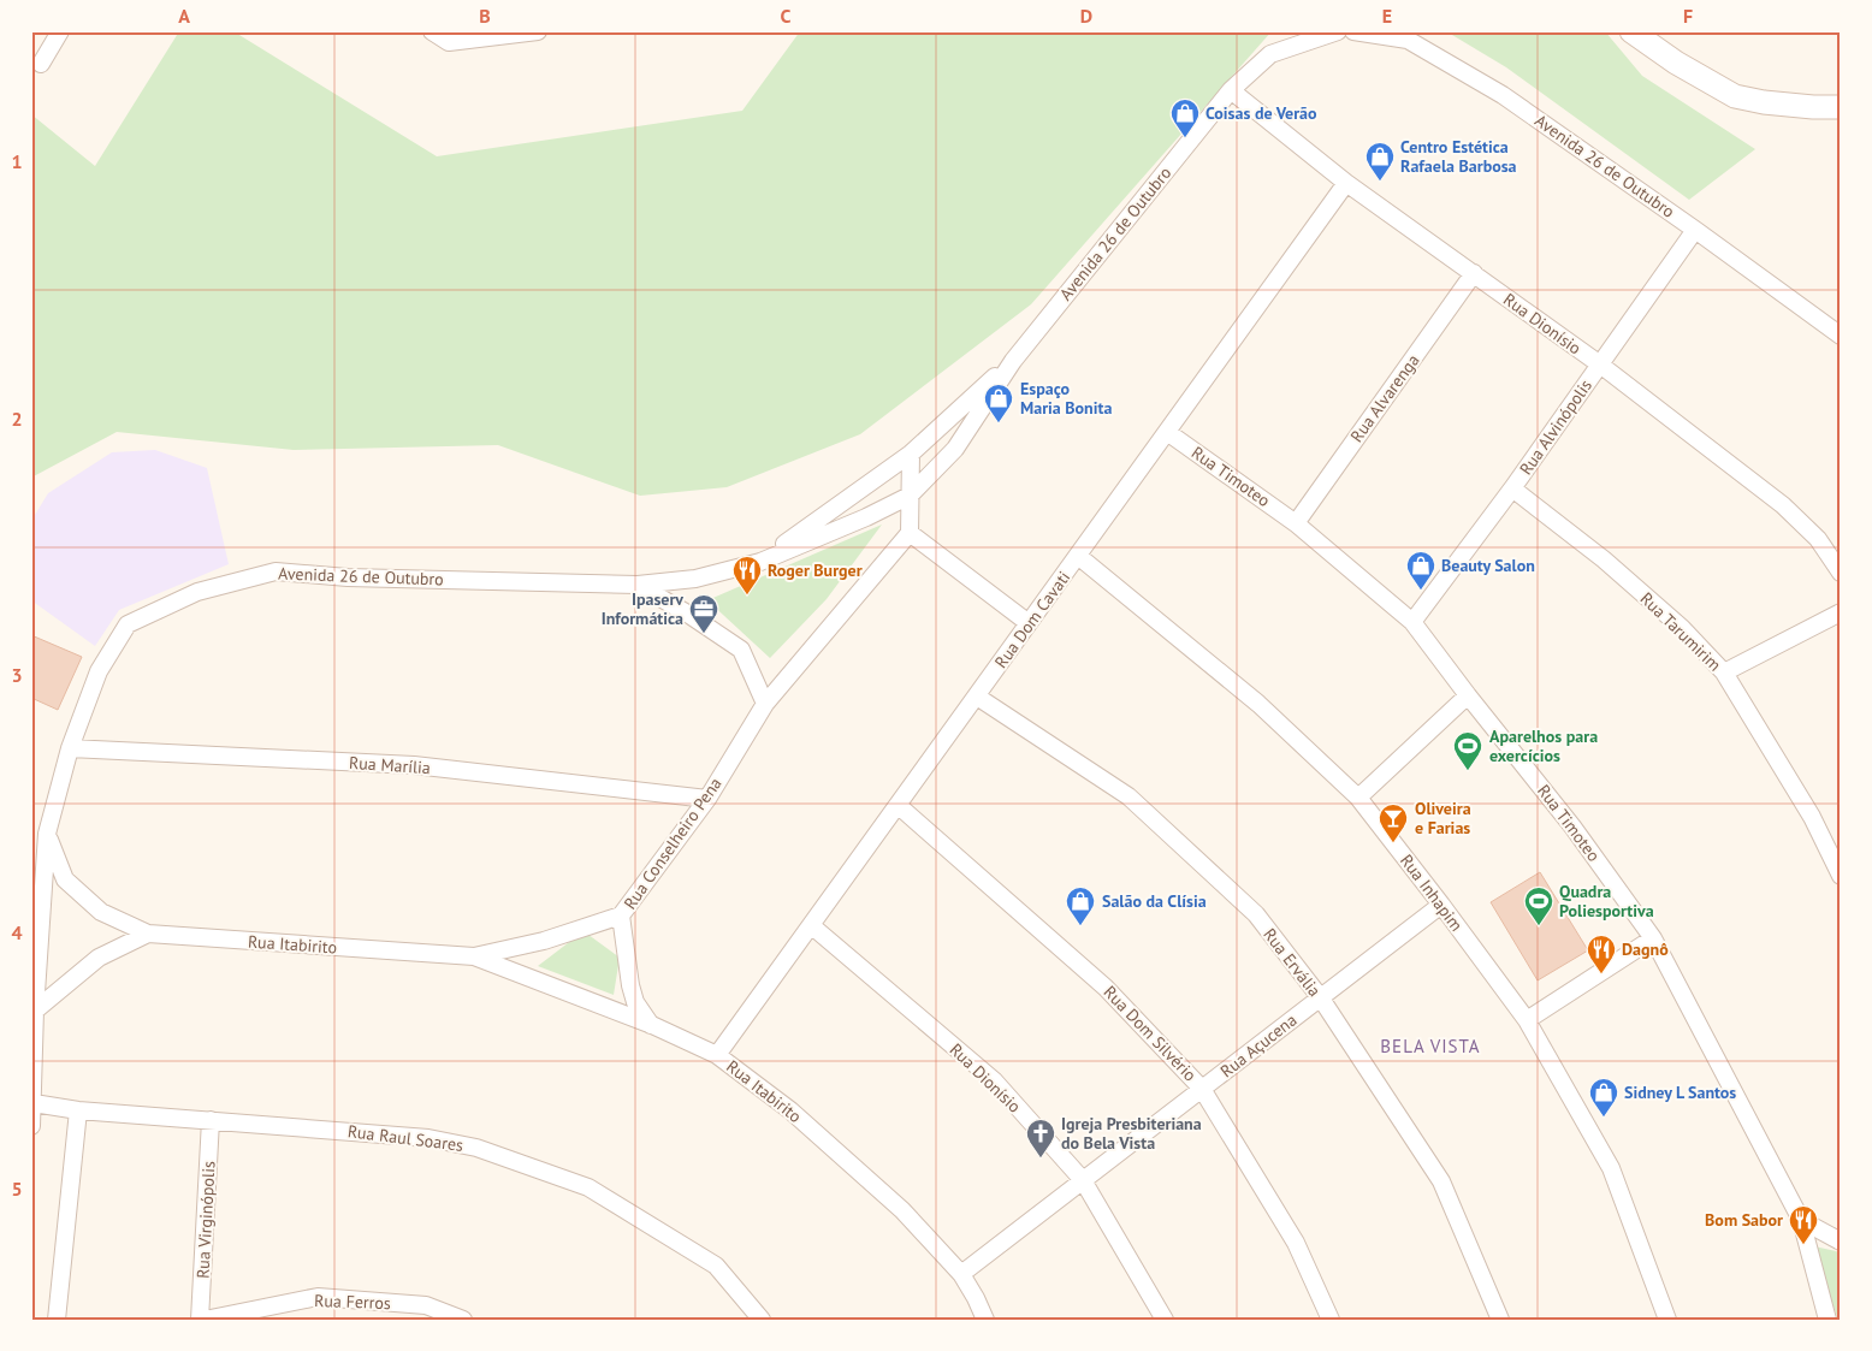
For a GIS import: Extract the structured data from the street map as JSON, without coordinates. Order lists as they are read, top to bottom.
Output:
{
  "streets": {
    "street": [
      "Avenida 26 de Outubro",
      "Rua Dionísio",
      "Rua Alvarenga",
      "Rua Alvinópolis",
      "Rua Timoteo",
      "Rua Dom Cavati",
      "Rua Tarumirim",
      "Rua Marília",
      "Rua Conselheiro Pena",
      "Rua Inhapim",
      "Rua Itabirito",
      "Rua Ervália",
      "Rua Dom Silvério",
      "Rua Açucena",
      "Rua Raul Soares",
      "Rua Virginópolis",
      "Rua Ferros"
    ]
  },
  "crossings": [
    ["Avenida 26 de Outubro", "Rua Dionísio"],
    ["Avenida 26 de Outubro", "Rua Alvinópolis"],
    ["Avenida 26 de Outubro", "Rua Marília"],
    ["Avenida 26 de Outubro", "Rua Itabirito"],
    ["Avenida 26 de Outubro", "Rua Raul Soares"],
    ["Rua Dionísio", "Rua Alvarenga"],
    ["Rua Dionísio", "Rua Alvinópolis"],
    ["Rua Dionísio", "Rua Dom Cavati"],
    ["Rua Dionísio", "Rua Açucena"],
    ["Rua Alvarenga", "Rua Timoteo"],
    ["Rua Alvinópolis", "Rua Timoteo"],
    ["Rua Alvinópolis", "Rua Tarumirim"],
    ["Rua Timoteo", "Rua Dom Cavati"],
    ["Rua Dom Cavati", "Rua Inhapim"],
    ["Rua Dom Cavati", "Rua Itabirito"],
    ["Rua Dom Cavati", "Rua Ervália"],
    ["Rua Dom Cavati", "Rua Dom Silvério"],
    ["Rua Marília", "Rua Conselheiro Pena"],
    ["Rua Conselheiro Pena", "Rua Itabirito"],
    ["Rua Inhapim", "Rua Açucena"],
    ["Rua Itabirito", "Rua Açucena"],
    ["Rua Ervália", "Rua Açucena"],
    ["Rua Dom Silvério", "Rua Açucena"],
    ["Rua Raul Soares", "Rua Virginópolis"],
    ["Rua Virginópolis", "Rua Ferros"]
  ],
  "districts": ["BELA VISTA"],
  "places": {
    "shop": [
      "Coisas de Verão",
      "Centro Estética Rafaela Barbosa",
      "Espaço Maria Bonita",
      "Beauty Salon",
      "Salão da Clísia",
      "Sidney L Santos"
    ],
    "restaurant": ["Roger Burger", "Dagnô", "Bom Sabor"],
    "office": ["Ipaserv Informática"],
    "sports": ["Aparelhos para exercícios", "Quadra Poliesportiva"],
    "bar": ["Oliveira e Farias"],
    "church": ["Igreja Presbiteriana do Bela Vista"]
  },
  "grid": {
    "columns": [
      "A",
      "B",
      "C",
      "D",
      "E",
      "F"
    ],
    "rows": [
      "1",
      "2",
      "3",
      "4",
      "5"
    ]
  }
}
